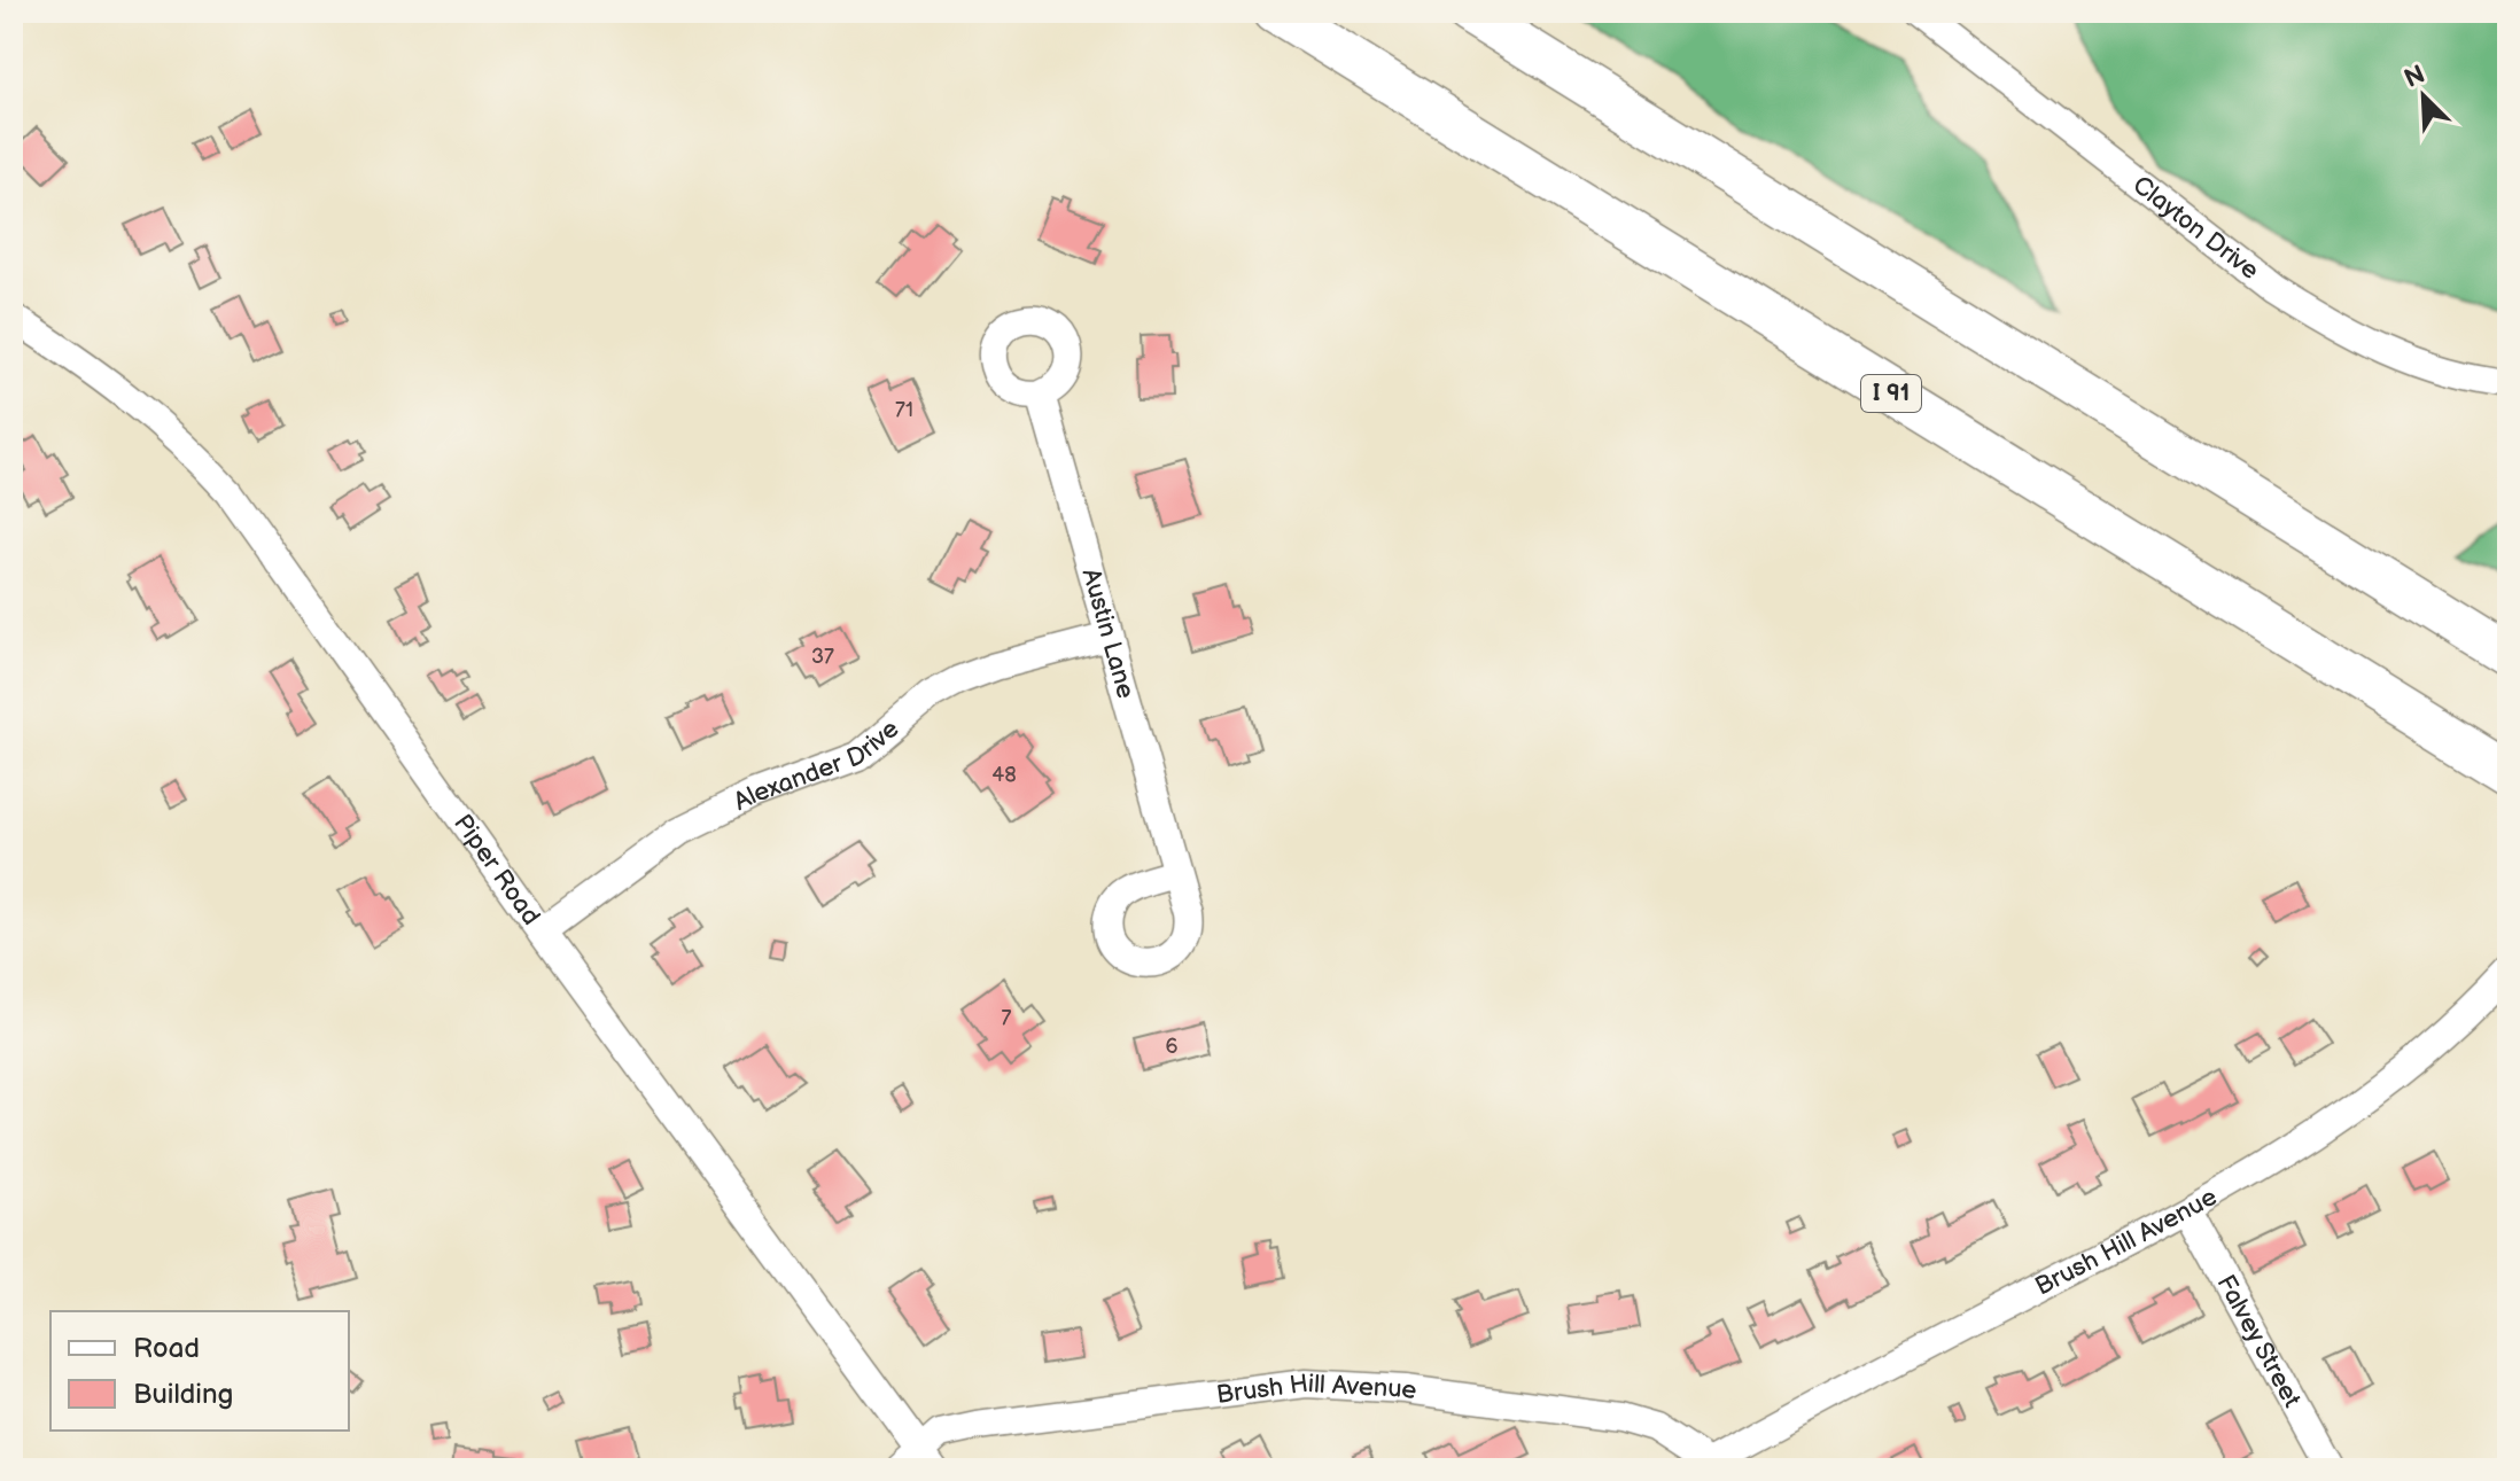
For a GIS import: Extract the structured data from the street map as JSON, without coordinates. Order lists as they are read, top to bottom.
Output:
{
  "streets": {
    "highway": ["I 91"],
    "street": [
      "Clayton Drive",
      "Austin Lane",
      "Alexander Drive",
      "Piper Road",
      "Brush Hill Avenue",
      "Falvey Street"
    ]
  },
  "crossings": [
    ["Austin Lane", "Alexander Drive"],
    ["Alexander Drive", "Piper Road"],
    ["Piper Road", "Brush Hill Avenue"],
    ["Brush Hill Avenue", "Falvey Street"]
  ],
  "house_numbers": [
    "71",
    "37",
    "48",
    "7",
    "6"
  ],
  "legend": ["Road", "Building"],
  "north": "top left"
}
